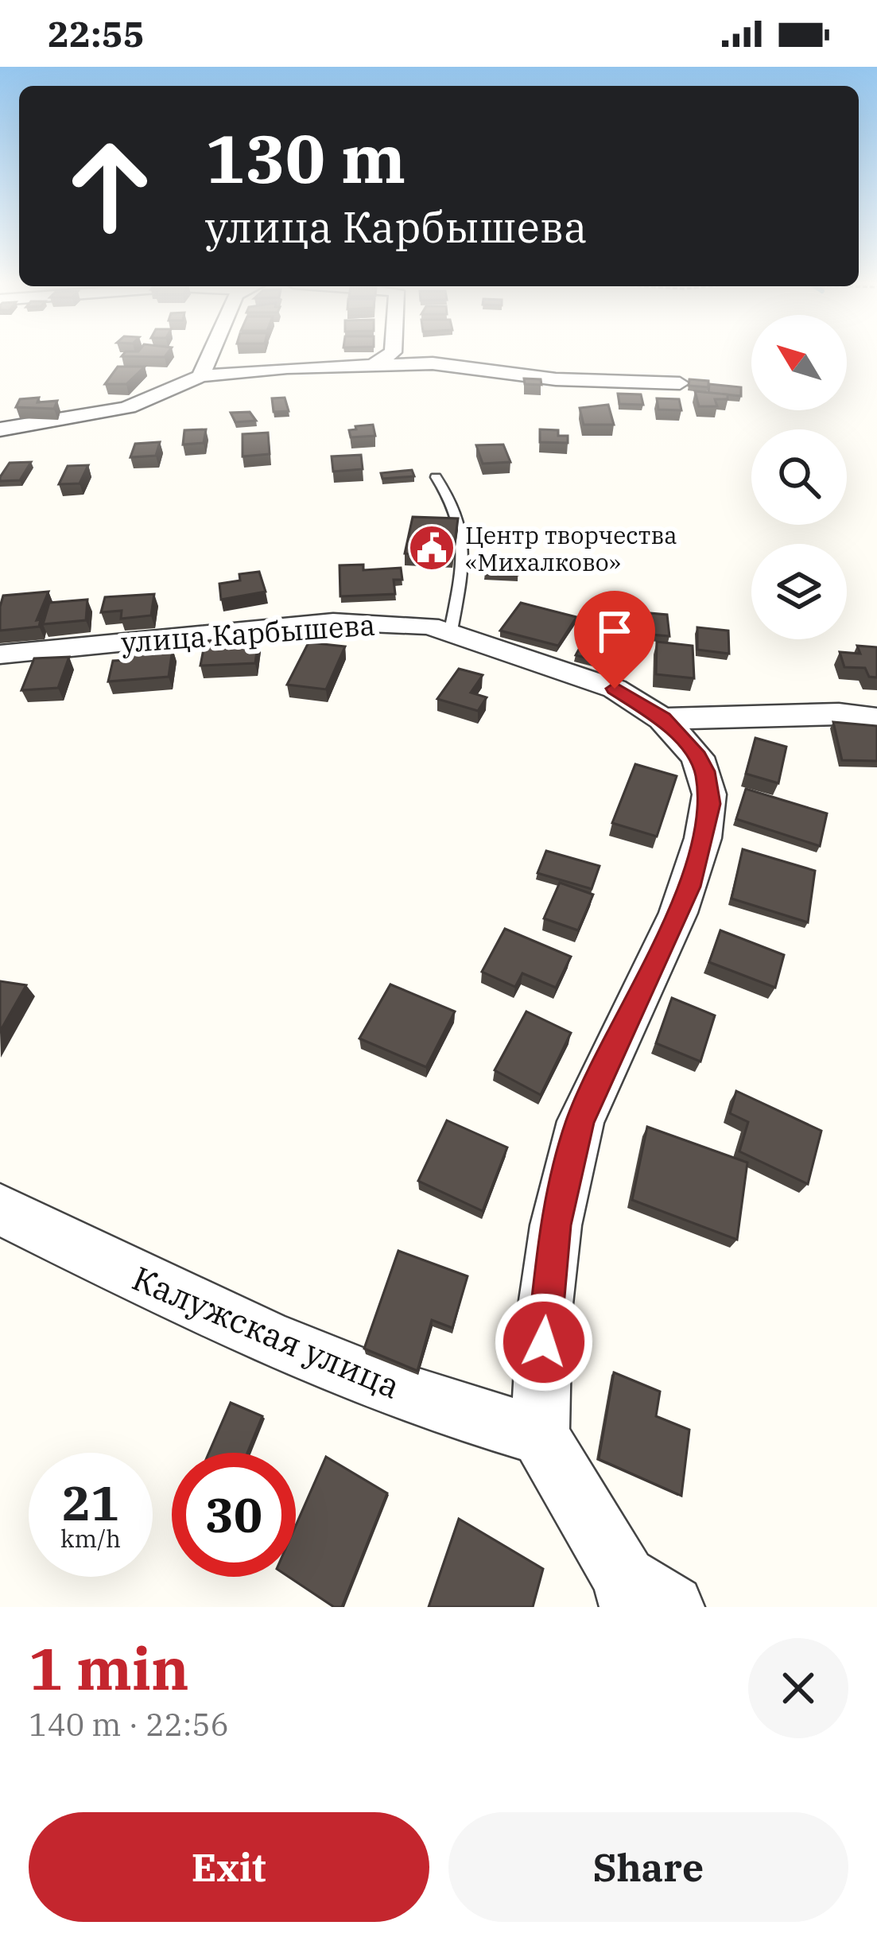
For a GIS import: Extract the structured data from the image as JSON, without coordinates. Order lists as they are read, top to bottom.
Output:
{
  "streets": {
    "street": ["улица Карбышева", "Калужская улица"]
  },
  "crossings": [
    ["улица Карбышева", "Калужская улица"]
  ],
  "places": {
    "public building": ["Центр творчества «Михалково»"]
  },
  "north": "top left",
  "page": {
    "status": "22:55",
    "turn": ["130 m", "улица Карбышева"],
    "speed": "21 km/h",
    "limit": "30",
    "heading": ["1 min", "140 m · 22:56"],
    "buttons": ["Exit", "Share"]
  }
}
